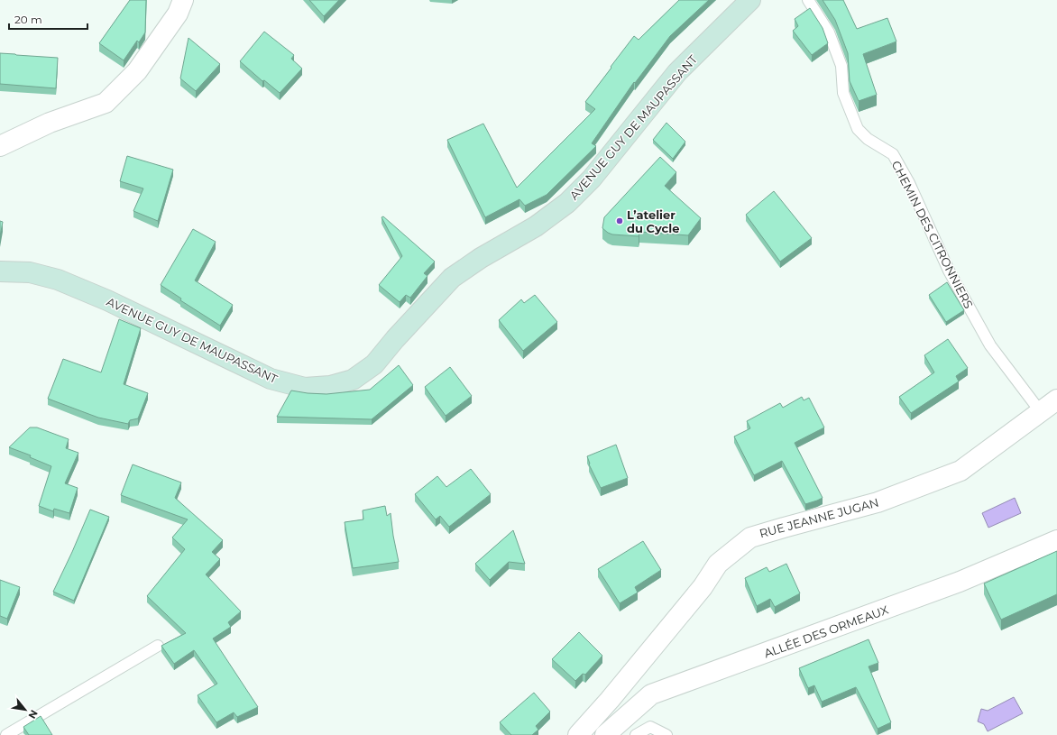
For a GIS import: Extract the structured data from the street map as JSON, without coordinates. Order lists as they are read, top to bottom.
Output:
{
  "streets": {
    "main road": ["AVENUE GUY DE MAUPASSANT"],
    "street": ["RUE JEANNE JUGAN", "ALLÉE DES ORMEAUX"],
    "lane": ["CHEMIN DES CITRONNIERS"]
  },
  "crossings": [
    ["CHEMIN DES CITRONNIERS", "RUE JEANNE JUGAN"]
  ],
  "places": ["L’atelier du Cycle"],
  "scale_bar": "20 m",
  "north": "bottom right"
}
